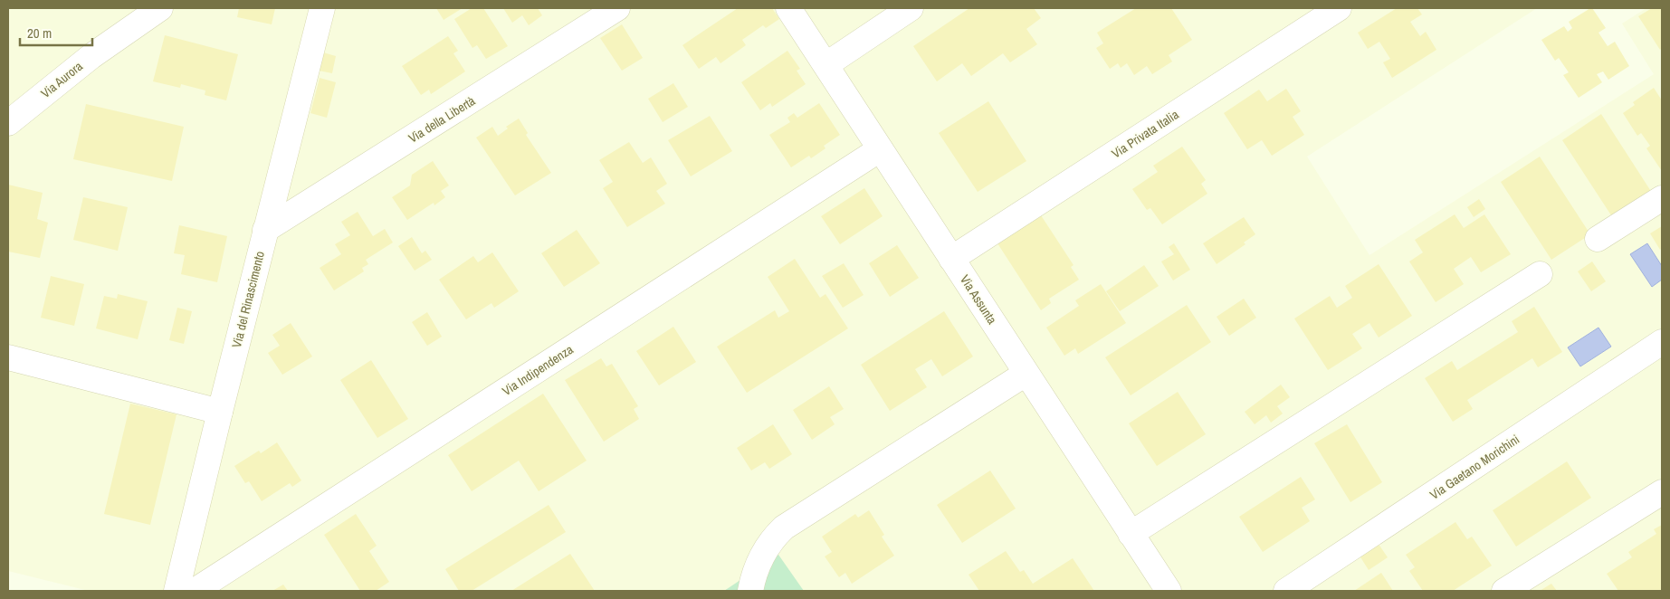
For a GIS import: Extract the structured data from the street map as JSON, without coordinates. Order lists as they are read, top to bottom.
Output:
{
  "streets": {
    "street": [
      "Via Aurora",
      "Via della Libertà",
      "Via Privata Italia",
      "Via del Rinascimento",
      "Via Assunta",
      "Via Indipendenza",
      "Via Gaetano Morichini"
    ]
  },
  "crossings": [
    ["Via della Libertà", "Via del Rinascimento"],
    ["Via Privata Italia", "Via Assunta"],
    ["Via Assunta", "Via Indipendenza"]
  ],
  "scale_bar": "20 m"
}
